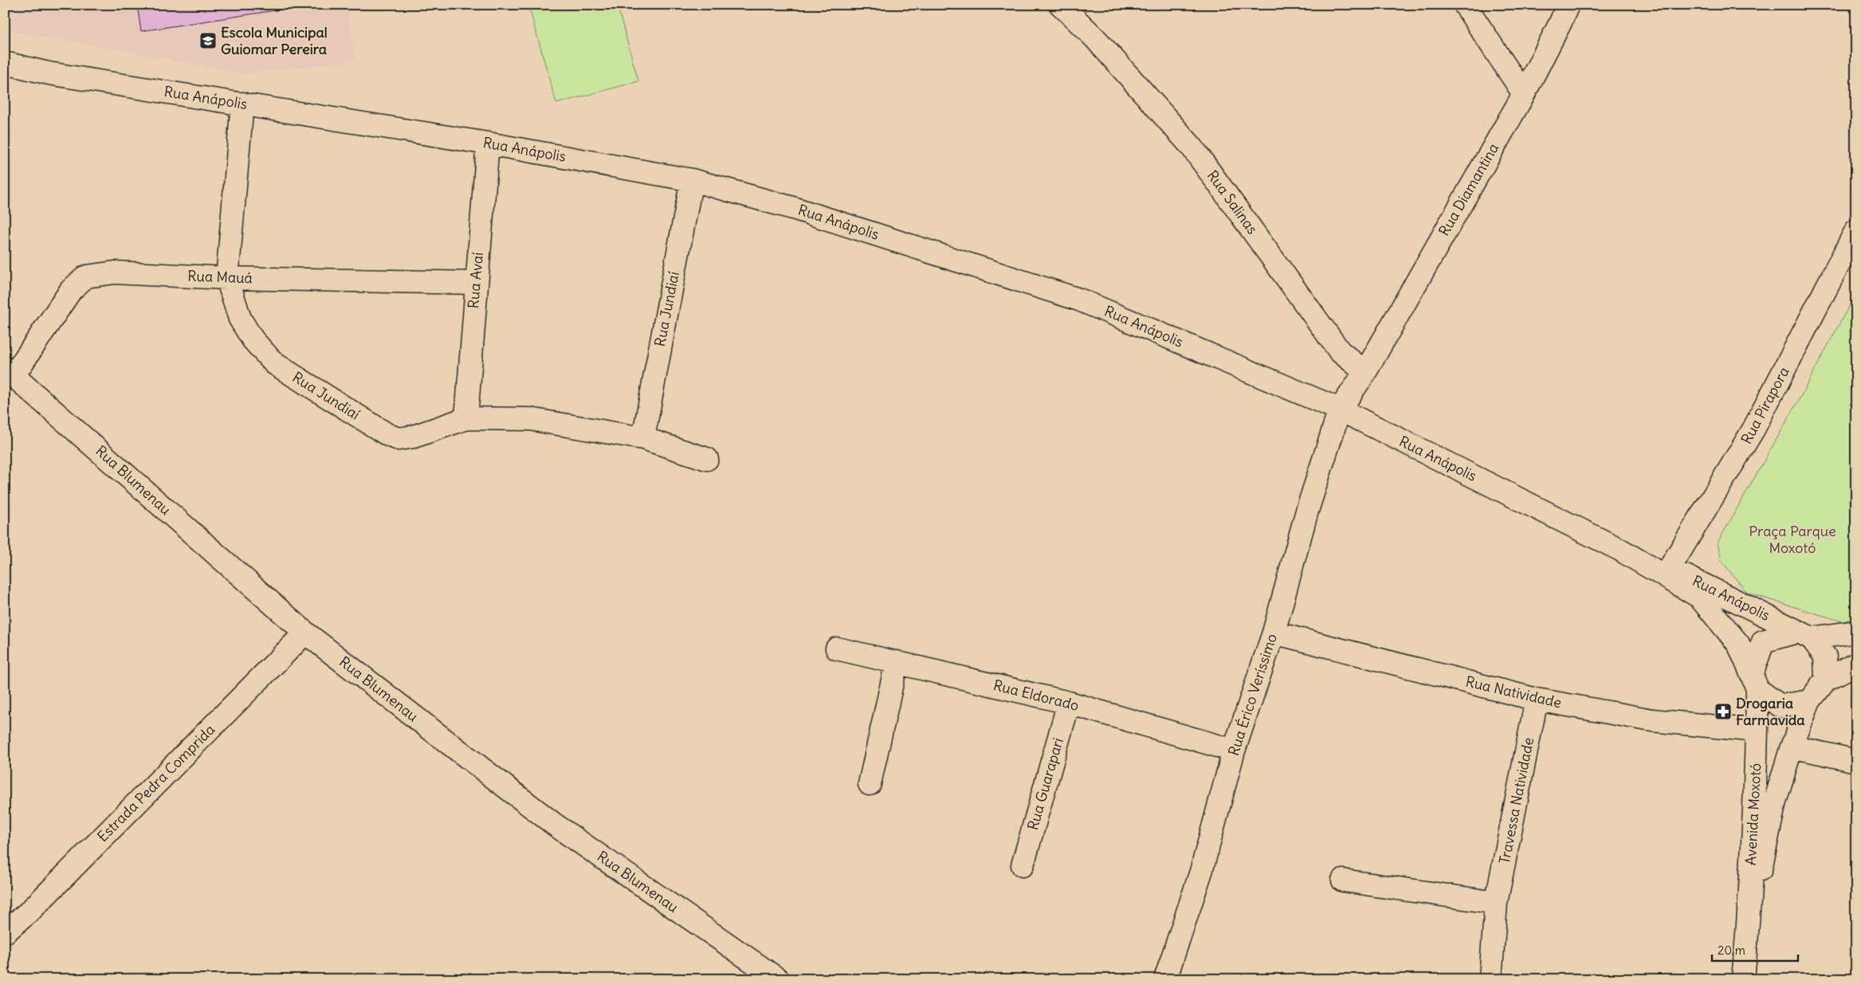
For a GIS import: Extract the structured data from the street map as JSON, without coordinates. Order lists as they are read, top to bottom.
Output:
{
  "streets": {
    "street": [
      "Rua Anápolis",
      "Rua Diamantina",
      "Rua Salinas",
      "Rua Mauá",
      "Rua Avaí",
      "Rua Jundiaí",
      "Rua Pirapora",
      "Rua Blumenau",
      "Rua Natividade",
      "Rua Érico Veríssimo",
      "Rua Eldorado",
      "Estrada Pedra Comprida",
      "Rua Guarapari",
      "Travessa Natividade",
      "Avenida Moxotó"
    ]
  },
  "crossings": [
    ["Rua Anápolis", "Rua Avaí"],
    ["Rua Anápolis", "Rua Jundiaí"],
    ["Rua Anápolis", "Rua Pirapora"],
    ["Rua Anápolis", "Rua Érico Veríssimo"],
    ["Rua Anápolis", "Avenida Moxotó"],
    ["Rua Diamantina", "Rua Salinas"],
    ["Rua Mauá", "Rua Avaí"],
    ["Rua Mauá", "Rua Jundiaí"],
    ["Rua Mauá", "Rua Blumenau"],
    ["Rua Avaí", "Rua Jundiaí"],
    ["Rua Blumenau", "Estrada Pedra Comprida"],
    ["Rua Natividade", "Rua Érico Veríssimo"],
    ["Rua Natividade", "Travessa Natividade"],
    ["Rua Natividade", "Avenida Moxotó"],
    ["Rua Érico Veríssimo", "Rua Eldorado"],
    ["Rua Eldorado", "Rua Guarapari"]
  ],
  "parks": ["Praça Parque Moxotó"],
  "places": {
    "school or university": ["Escola Municipal Guiomar Pereira"],
    "pharmacy": ["Drogaria Farmavida"]
  },
  "scale_bar": "20 m"
}
